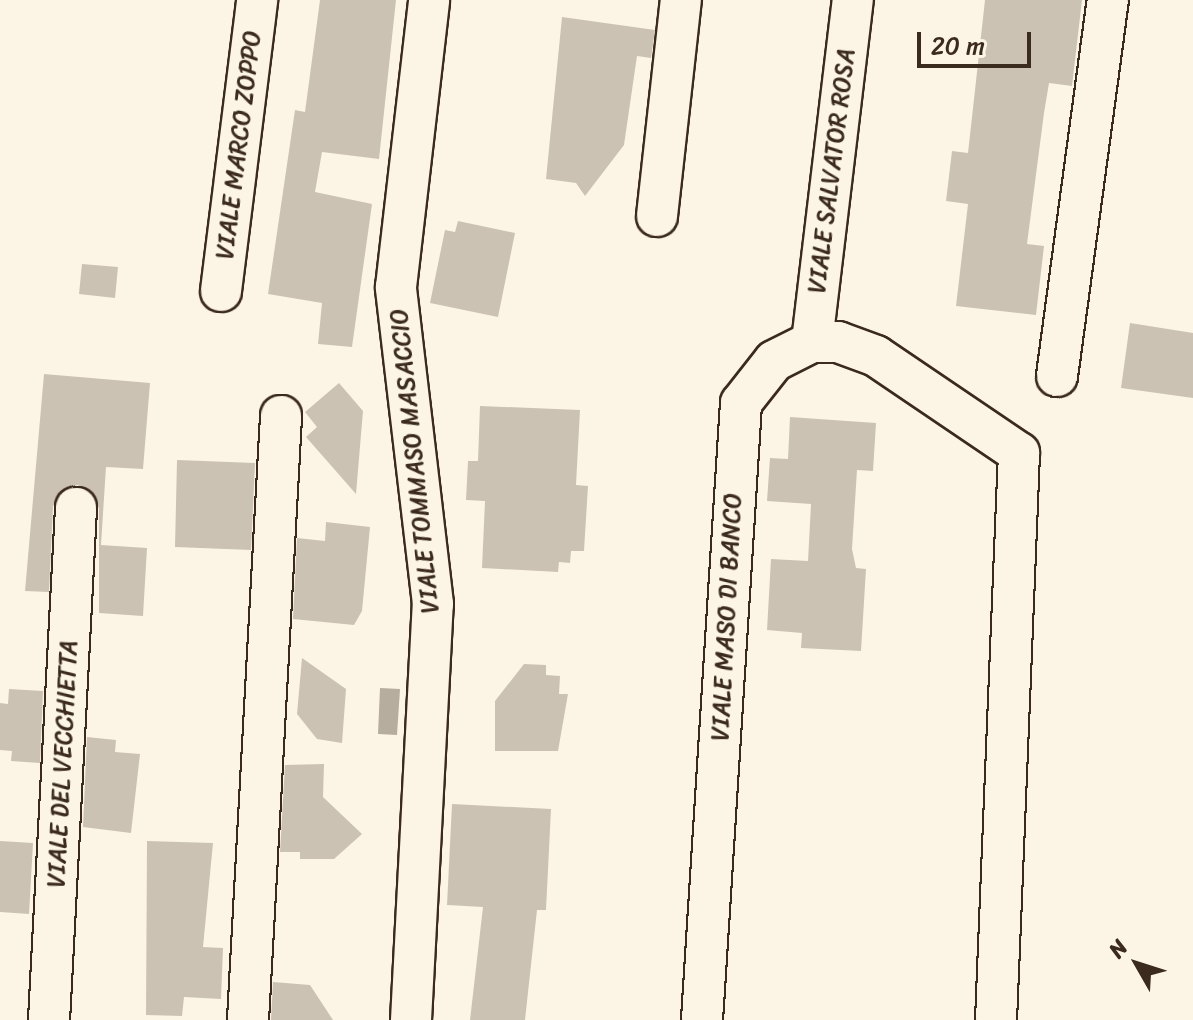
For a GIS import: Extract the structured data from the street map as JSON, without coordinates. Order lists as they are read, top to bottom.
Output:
{
  "streets": {
    "street": [
      "VIALE MARCO ZOPPO",
      "VIALE SALVATOR ROSA",
      "VIALE TOMMASO MASACCIO",
      "VIALE MASO DI BANCO",
      "VIALE DEL VECCHIETTA"
    ]
  },
  "crossings": [
    ["VIALE SALVATOR ROSA", "VIALE MASO DI BANCO"]
  ],
  "scale_bar": "20 m",
  "north": "top left"
}
